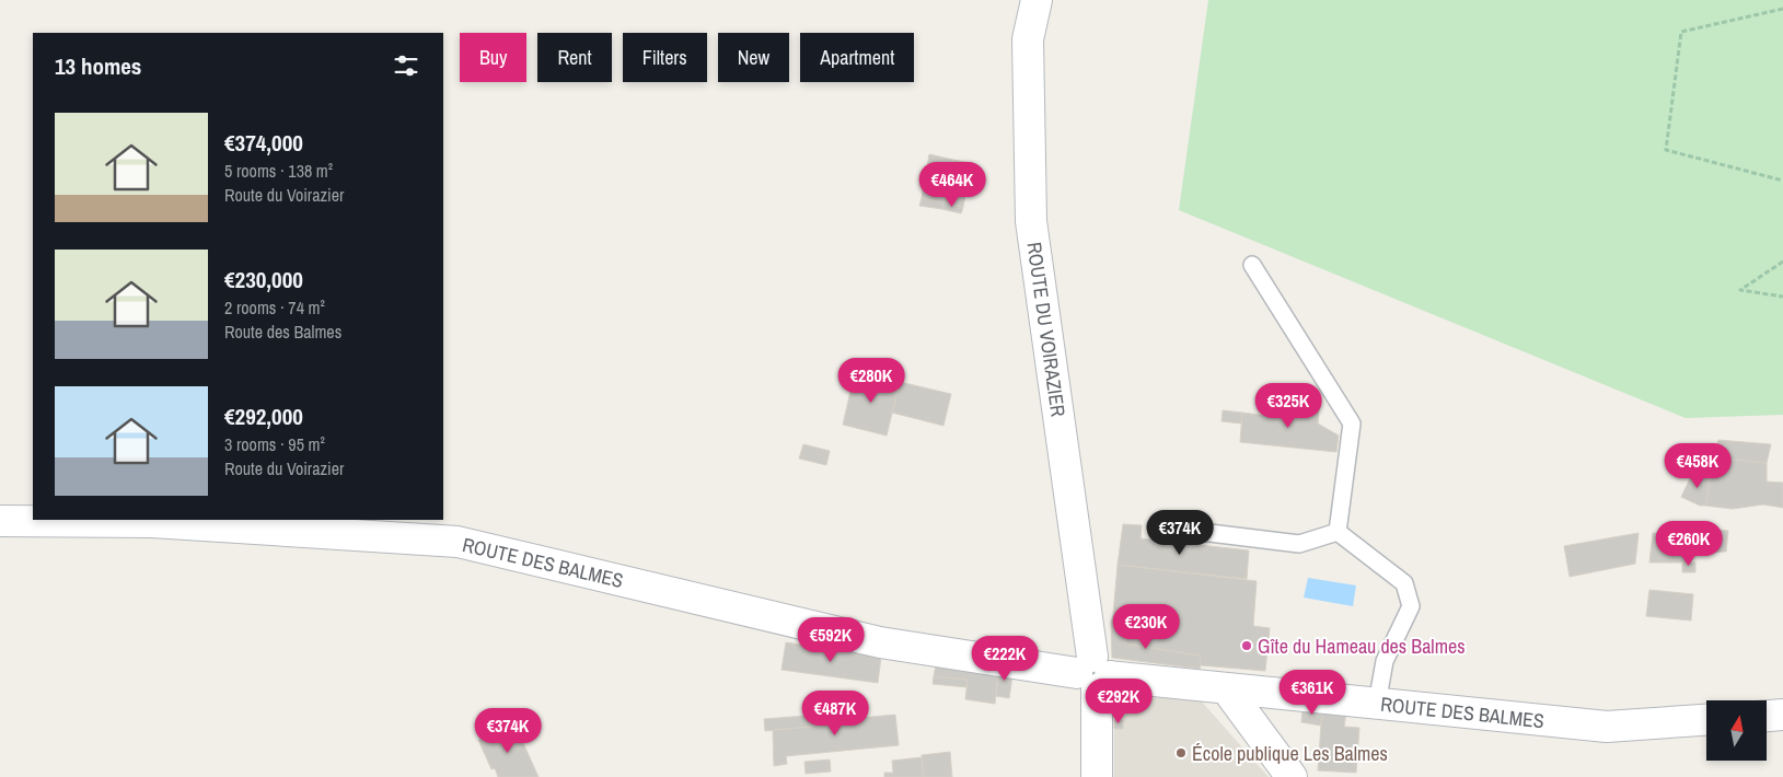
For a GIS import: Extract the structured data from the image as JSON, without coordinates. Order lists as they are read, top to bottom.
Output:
{
  "streets": {
    "street": ["ROUTE DU VOIRAZIER", "ROUTE DES BALMES"]
  },
  "crossings": [
    ["ROUTE DU VOIRAZIER", "ROUTE DES BALMES"]
  ],
  "places": ["Gîte du Hameau des Balmes", "École publique Les Balmes"],
  "north": "top",
  "page": {
    "chip": [
      "Buy",
      "Rent",
      "Filters",
      "New",
      "Apartment"
    ],
    "heading": "13 homes",
    "list": [
      {
        "name": "€374,000",
        "note": "5 rooms · 138 m² · Route du Voirazier"
      },
      {
        "name": "€230,000",
        "note": "2 rooms · 74 m² · Route des Balmes"
      },
      {
        "name": "€292,000",
        "note": "3 rooms · 95 m² · Route du Voirazier"
      }
    ],
    "price": [
      "€464K",
      "€280K",
      "€325K",
      "€458K",
      "€374K",
      "€260K",
      "€230K",
      "€592K",
      "€222K",
      "€361K",
      "€292K",
      "€487K",
      "€374K"
    ]
  }
}
